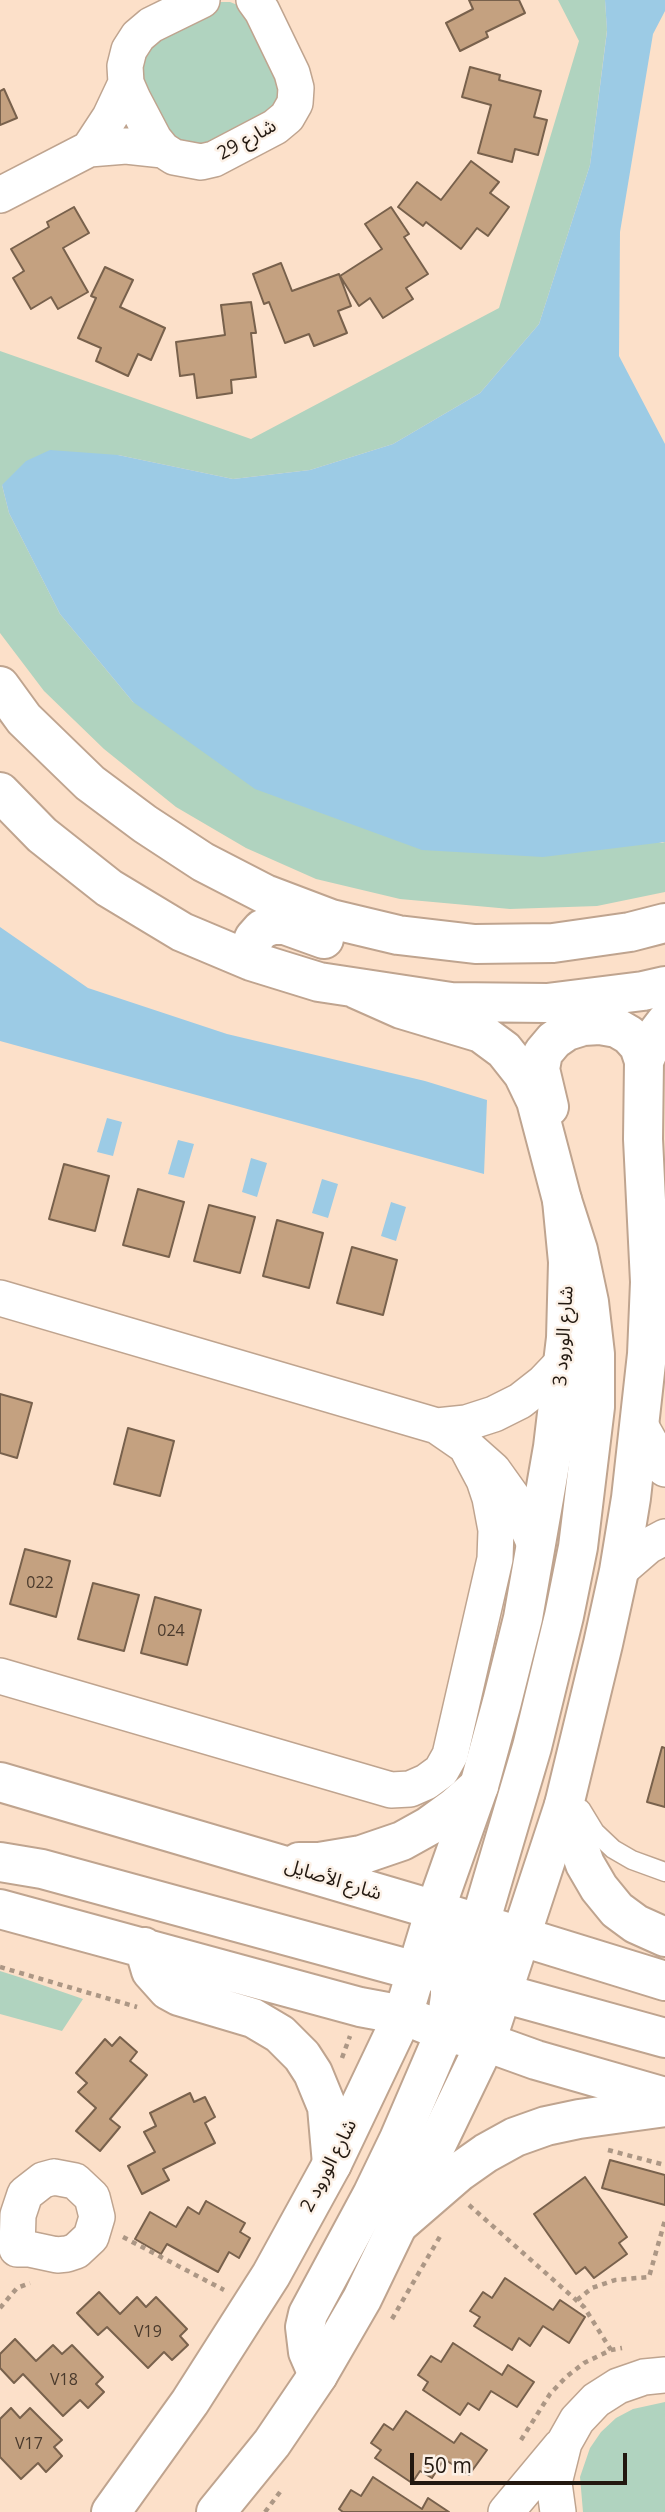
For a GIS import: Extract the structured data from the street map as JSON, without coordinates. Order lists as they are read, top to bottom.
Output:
{
  "streets": {
    "street": [
      "شارع 29",
      "شارع الورود 3",
      "شارع الأصايل",
      "شارع الورود 2"
    ]
  },
  "house_numbers": [
    "022",
    "024",
    "V19",
    "V18",
    "V17"
  ],
  "scale_bar": "50 m"
}
